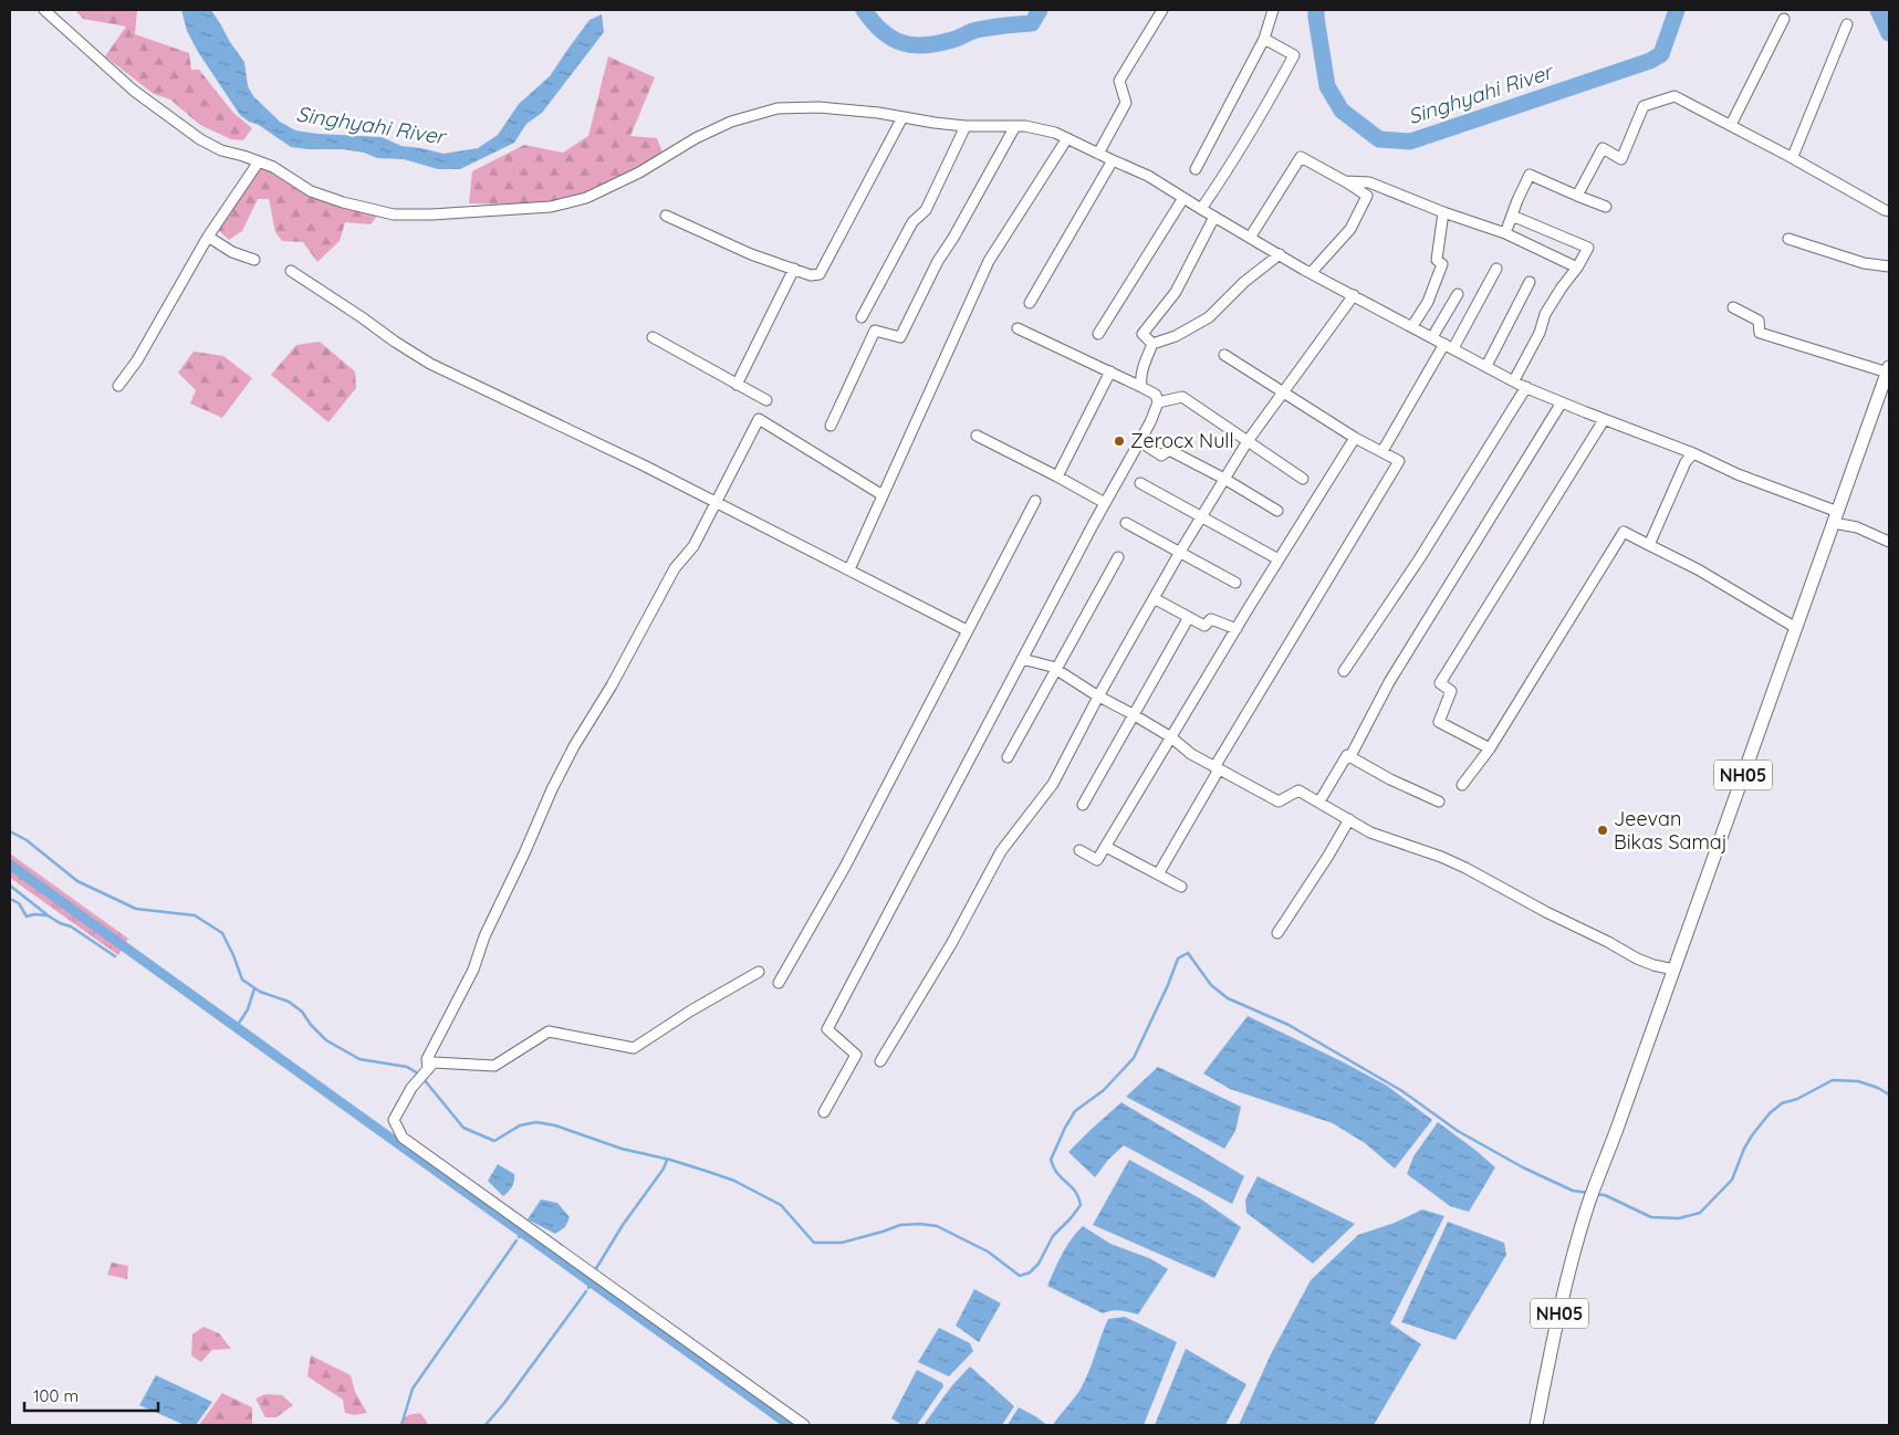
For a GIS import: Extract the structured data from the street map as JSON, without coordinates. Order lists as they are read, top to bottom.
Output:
{
  "streets": {
    "main road": ["NH05"]
  },
  "water": ["Singhyahi River"],
  "places": ["Zerocx Null", "Jeevan Bikas Samaj"],
  "scale_bar": "100 m"
}
